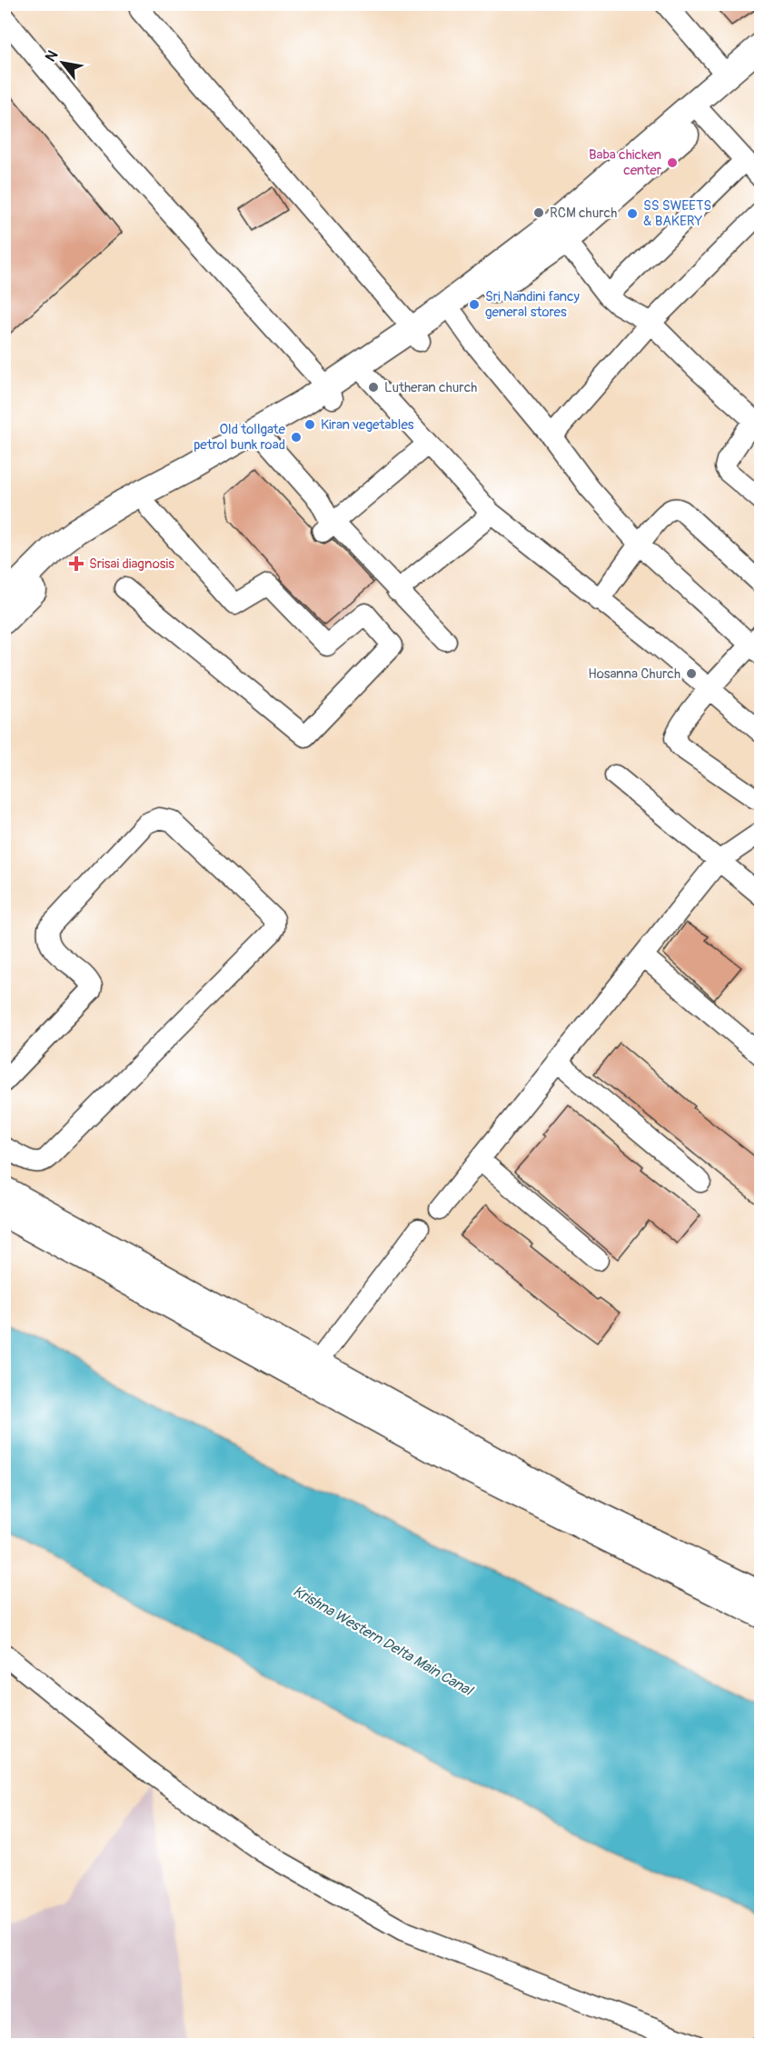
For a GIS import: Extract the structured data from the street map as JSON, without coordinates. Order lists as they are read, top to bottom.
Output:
{
  "water": ["Krishna Western Delta Main Canal"],
  "places": {
    "other": [
      "Baba chicken center",
      "RCM church",
      "SS SWEETS & BAKERY",
      "Sri Nandini fancy general stores",
      "Lutheran church",
      "Kiran vegetables",
      "Old tollgate petrol bunk road",
      "Hosanna Church"
    ],
    "health": ["Srisai diagnosis"]
  },
  "north": "top left"
}
